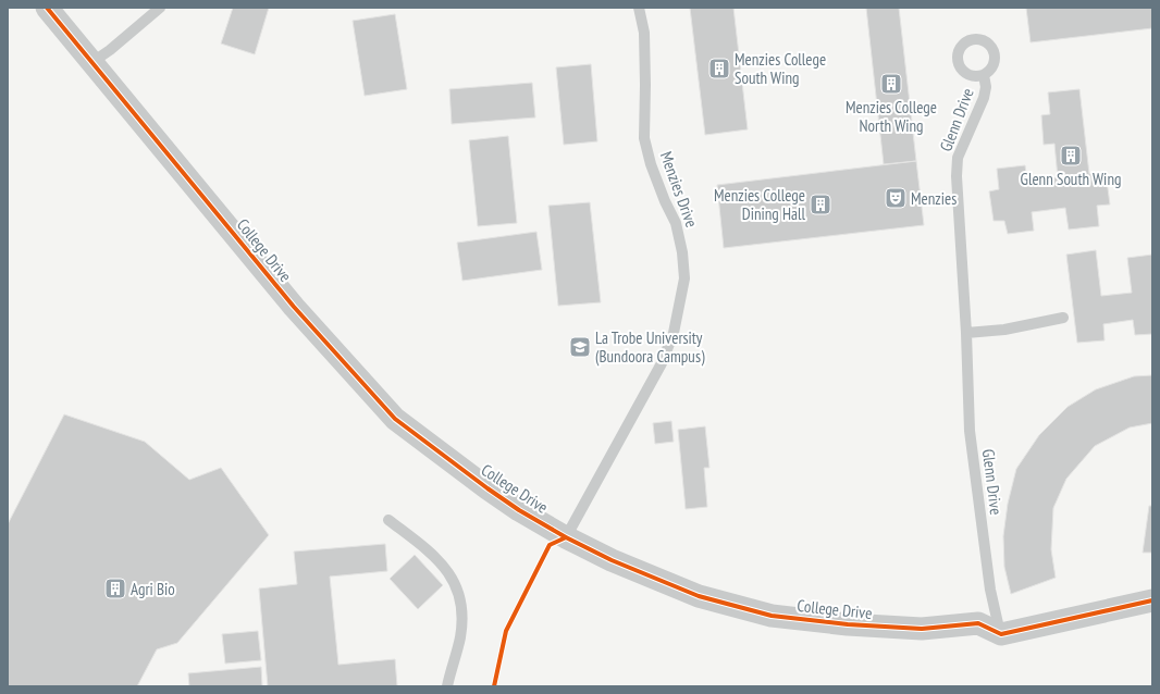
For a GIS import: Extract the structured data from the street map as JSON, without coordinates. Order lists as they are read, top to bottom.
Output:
{
  "streets": {
    "street": ["College Drive"],
    "lane": ["Glenn Drive", "Menzies Drive"]
  },
  "crossings": [
    ["Glenn Drive", "College Drive"],
    ["Menzies Drive", "College Drive"]
  ],
  "places": {
    "building": [
      "Menzies College South Wing",
      "Menzies College North Wing",
      "Glenn South Wing",
      "Menzies College Dining Hall",
      "Agri Bio"
    ],
    "theatre": ["Menzies"],
    "school or university": ["La Trobe University (Bundoora Campus)"]
  }
}
